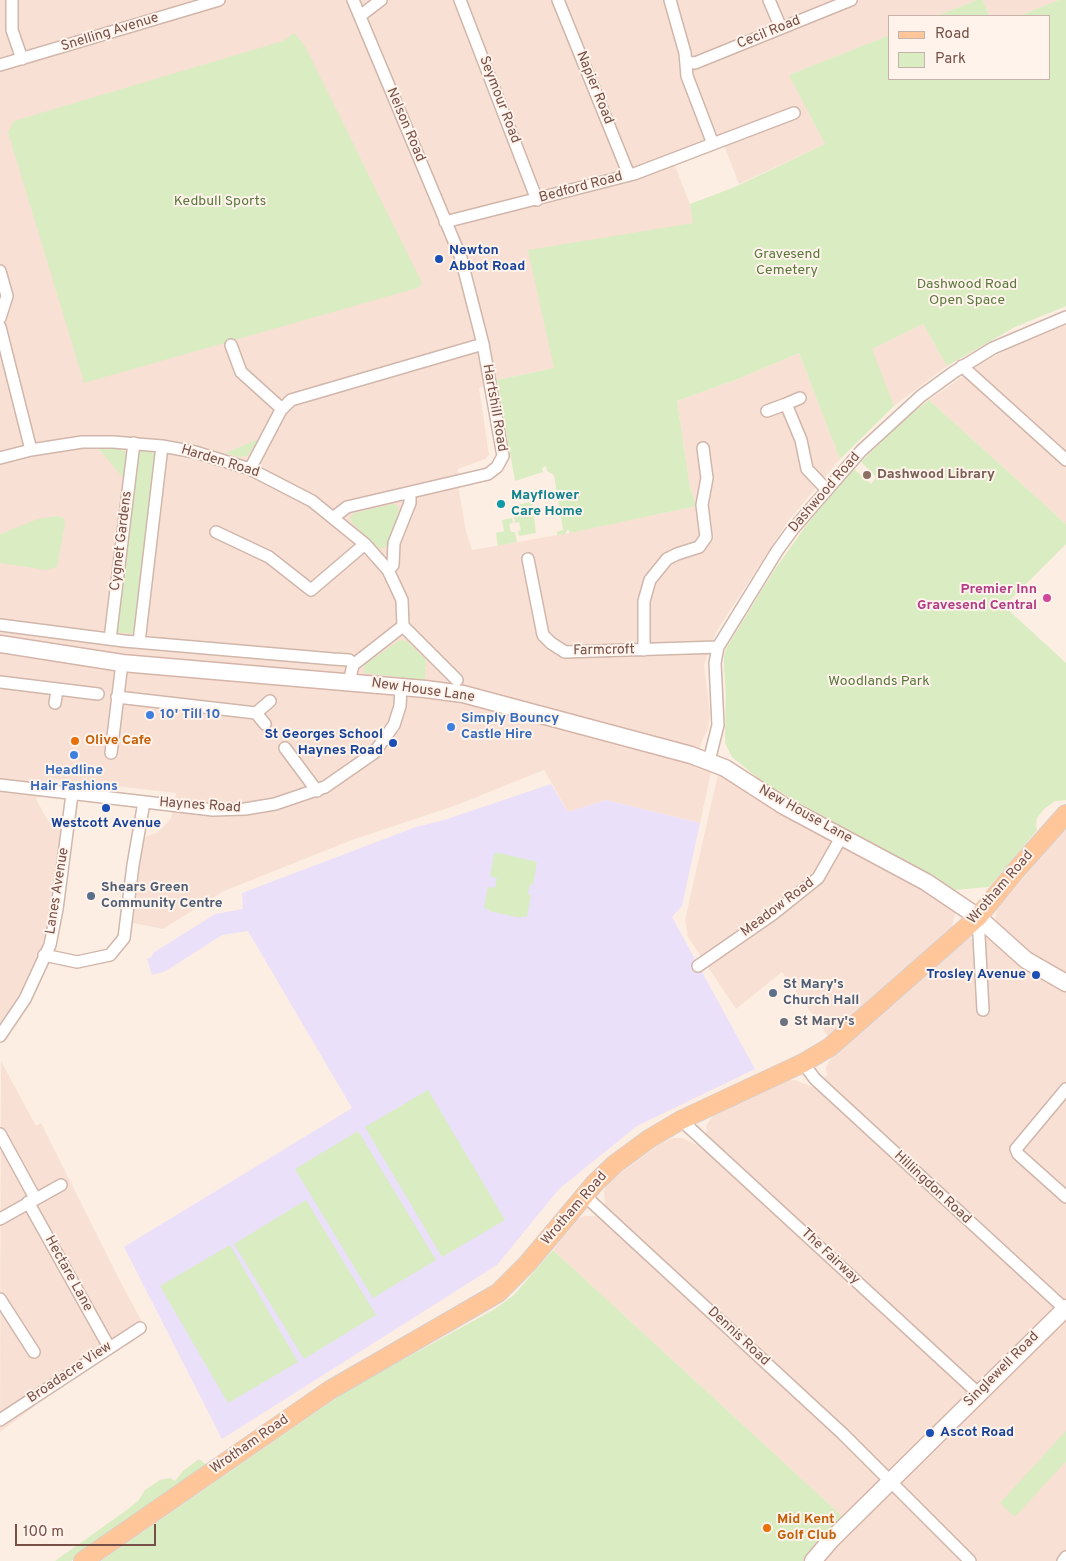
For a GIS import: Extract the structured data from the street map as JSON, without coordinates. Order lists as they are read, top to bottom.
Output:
{
  "streets": {
    "main road": ["Wrotham Road"],
    "street": [
      "Snelling Avenue",
      "Cecil Road",
      "Napier Road",
      "Seymour Road",
      "Nelson Road",
      "Bedford Road",
      "Hartshill Road",
      "Harden Road",
      "Dashwood Road",
      "Cygnet Gardens",
      "Farmcroft",
      "New House Lane",
      "Haynes Road",
      "Lanes Avenue",
      "Meadow Road",
      "Hillingdon Road",
      "The Fairway",
      "Hectare Lane",
      "Dennis Road",
      "Singlewell Road",
      "Broadacre View"
    ]
  },
  "crossings": [
    ["Napier Road", "Bedford Road"],
    ["Seymour Road", "Bedford Road"],
    ["Nelson Road", "Bedford Road"],
    ["Nelson Road", "Hartshill Road"],
    ["Hartshill Road", "Harden Road"],
    ["Harden Road", "Cygnet Gardens"],
    ["Harden Road", "New House Lane"],
    ["Dashwood Road", "Farmcroft"],
    ["Dashwood Road", "New House Lane"],
    ["New House Lane", "Haynes Road"],
    ["New House Lane", "Wrotham Road"],
    ["New House Lane", "Meadow Road"],
    ["Haynes Road", "Lanes Avenue"],
    ["Wrotham Road", "Hillingdon Road"],
    ["Wrotham Road", "The Fairway"],
    ["Wrotham Road", "Dennis Road"],
    ["Hillingdon Road", "Singlewell Road"],
    ["The Fairway", "Singlewell Road"],
    ["Hectare Lane", "Broadacre View"],
    ["Dennis Road", "Singlewell Road"]
  ],
  "parks": [
    "Kedbull Sports",
    "Gravesend Cemetery",
    "Dashwood Road Open Space",
    "Woodlands Park"
  ],
  "places": [
    "Newton Abbot Road",
    "Dashwood Library",
    "Mayflower Care Home",
    "Premier Inn Gravesend Central",
    "10' Till 10",
    "Simply Bouncy Castle Hire",
    "Olive Cafe",
    "St Georges School Haynes Road",
    "Headline Hair Fashions",
    "Westcott Avenue",
    "Shears Green Community Centre",
    "Trosley Avenue",
    "St Mary's Church Hall",
    "St Mary's",
    "Ascot Road",
    "Mid Kent Golf Club"
  ],
  "legend": ["Road", "Park"],
  "scale_bar": "100 m"
}
